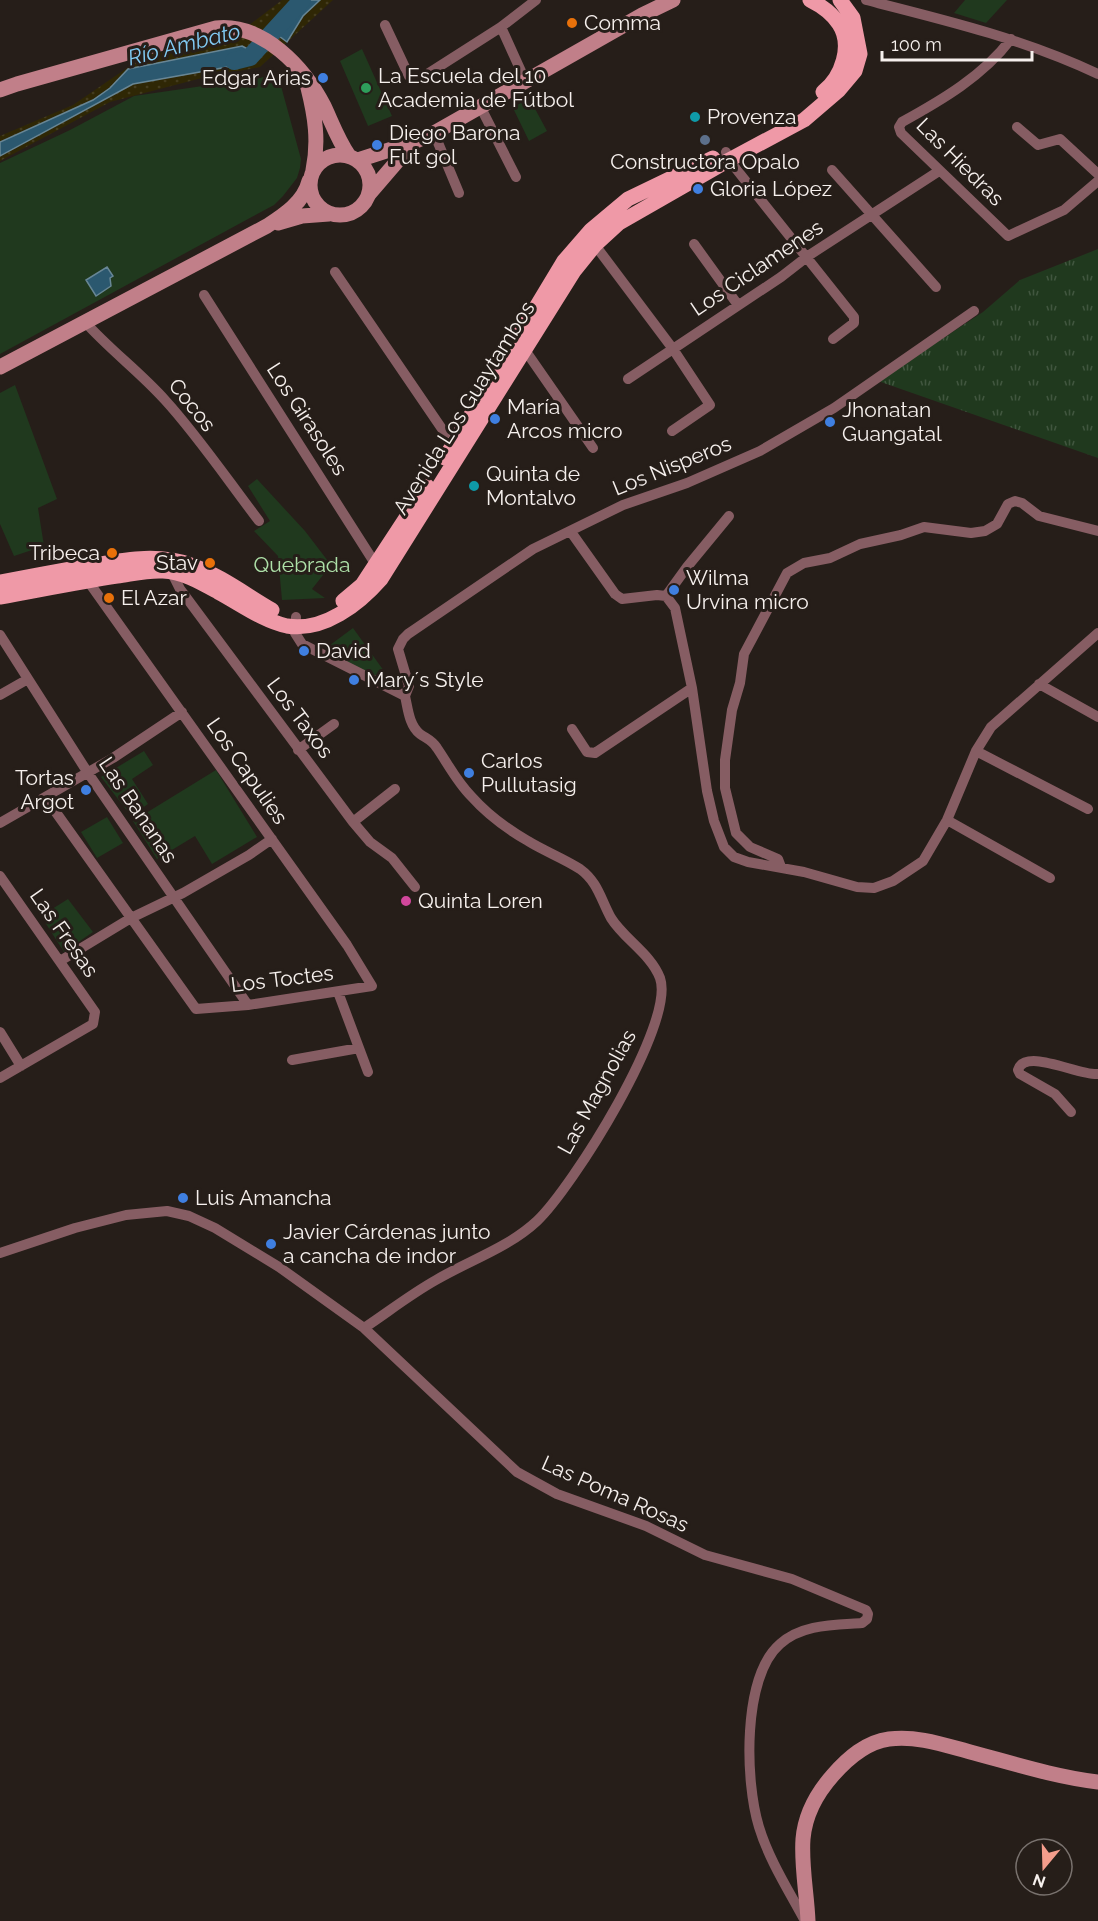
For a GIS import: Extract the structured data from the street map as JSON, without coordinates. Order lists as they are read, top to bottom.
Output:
{
  "streets": {
    "main road": ["Avenida Los Guaytambos"],
    "street": [
      "Las Hiedras",
      "Los Ciclamenes",
      "Cocos",
      "Los Girasoles",
      "Los Nisperos",
      "Los Taxos",
      "Los Capulies",
      "Las Bananas",
      "Las Fresas",
      "Los Toctes",
      "Las Magnolias",
      "Las Poma Rosas"
    ]
  },
  "crossings": [
    ["Las Hiedras", "Los Ciclamenes"],
    ["Avenida Los Guaytambos", "Los Girasoles"],
    ["Avenida Los Guaytambos", "Los Taxos"],
    ["Avenida Los Guaytambos", "Los Capulies"],
    ["Los Nisperos", "Las Magnolias"],
    ["Los Capulies", "Los Toctes"],
    ["Las Bananas", "Los Toctes"],
    ["Las Magnolias", "Las Poma Rosas"]
  ],
  "water": ["Río Ambato"],
  "parks": ["Quebrada"],
  "places": [
    "Comma",
    "Edgar Arias",
    "La Escuela del 10 Academia de Fútbol",
    "Provenza",
    "Constructora Opalo",
    "Diego Barona Fut gol",
    "Gloria López",
    "María Arcos micro",
    "Jhonatan Guangatal",
    "Quinta de Montalvo",
    "Tribeca",
    "Stav",
    "Wilma Urvina micro",
    "El Azar",
    "David",
    "Mary´s Style",
    "Carlos Pullutasig",
    "Tortas Argot",
    "Quinta Loren",
    "Luis Amancha",
    "Javier Cárdenas junto a cancha de indor"
  ],
  "scale_bar": "100 m",
  "north": "bottom"
}
